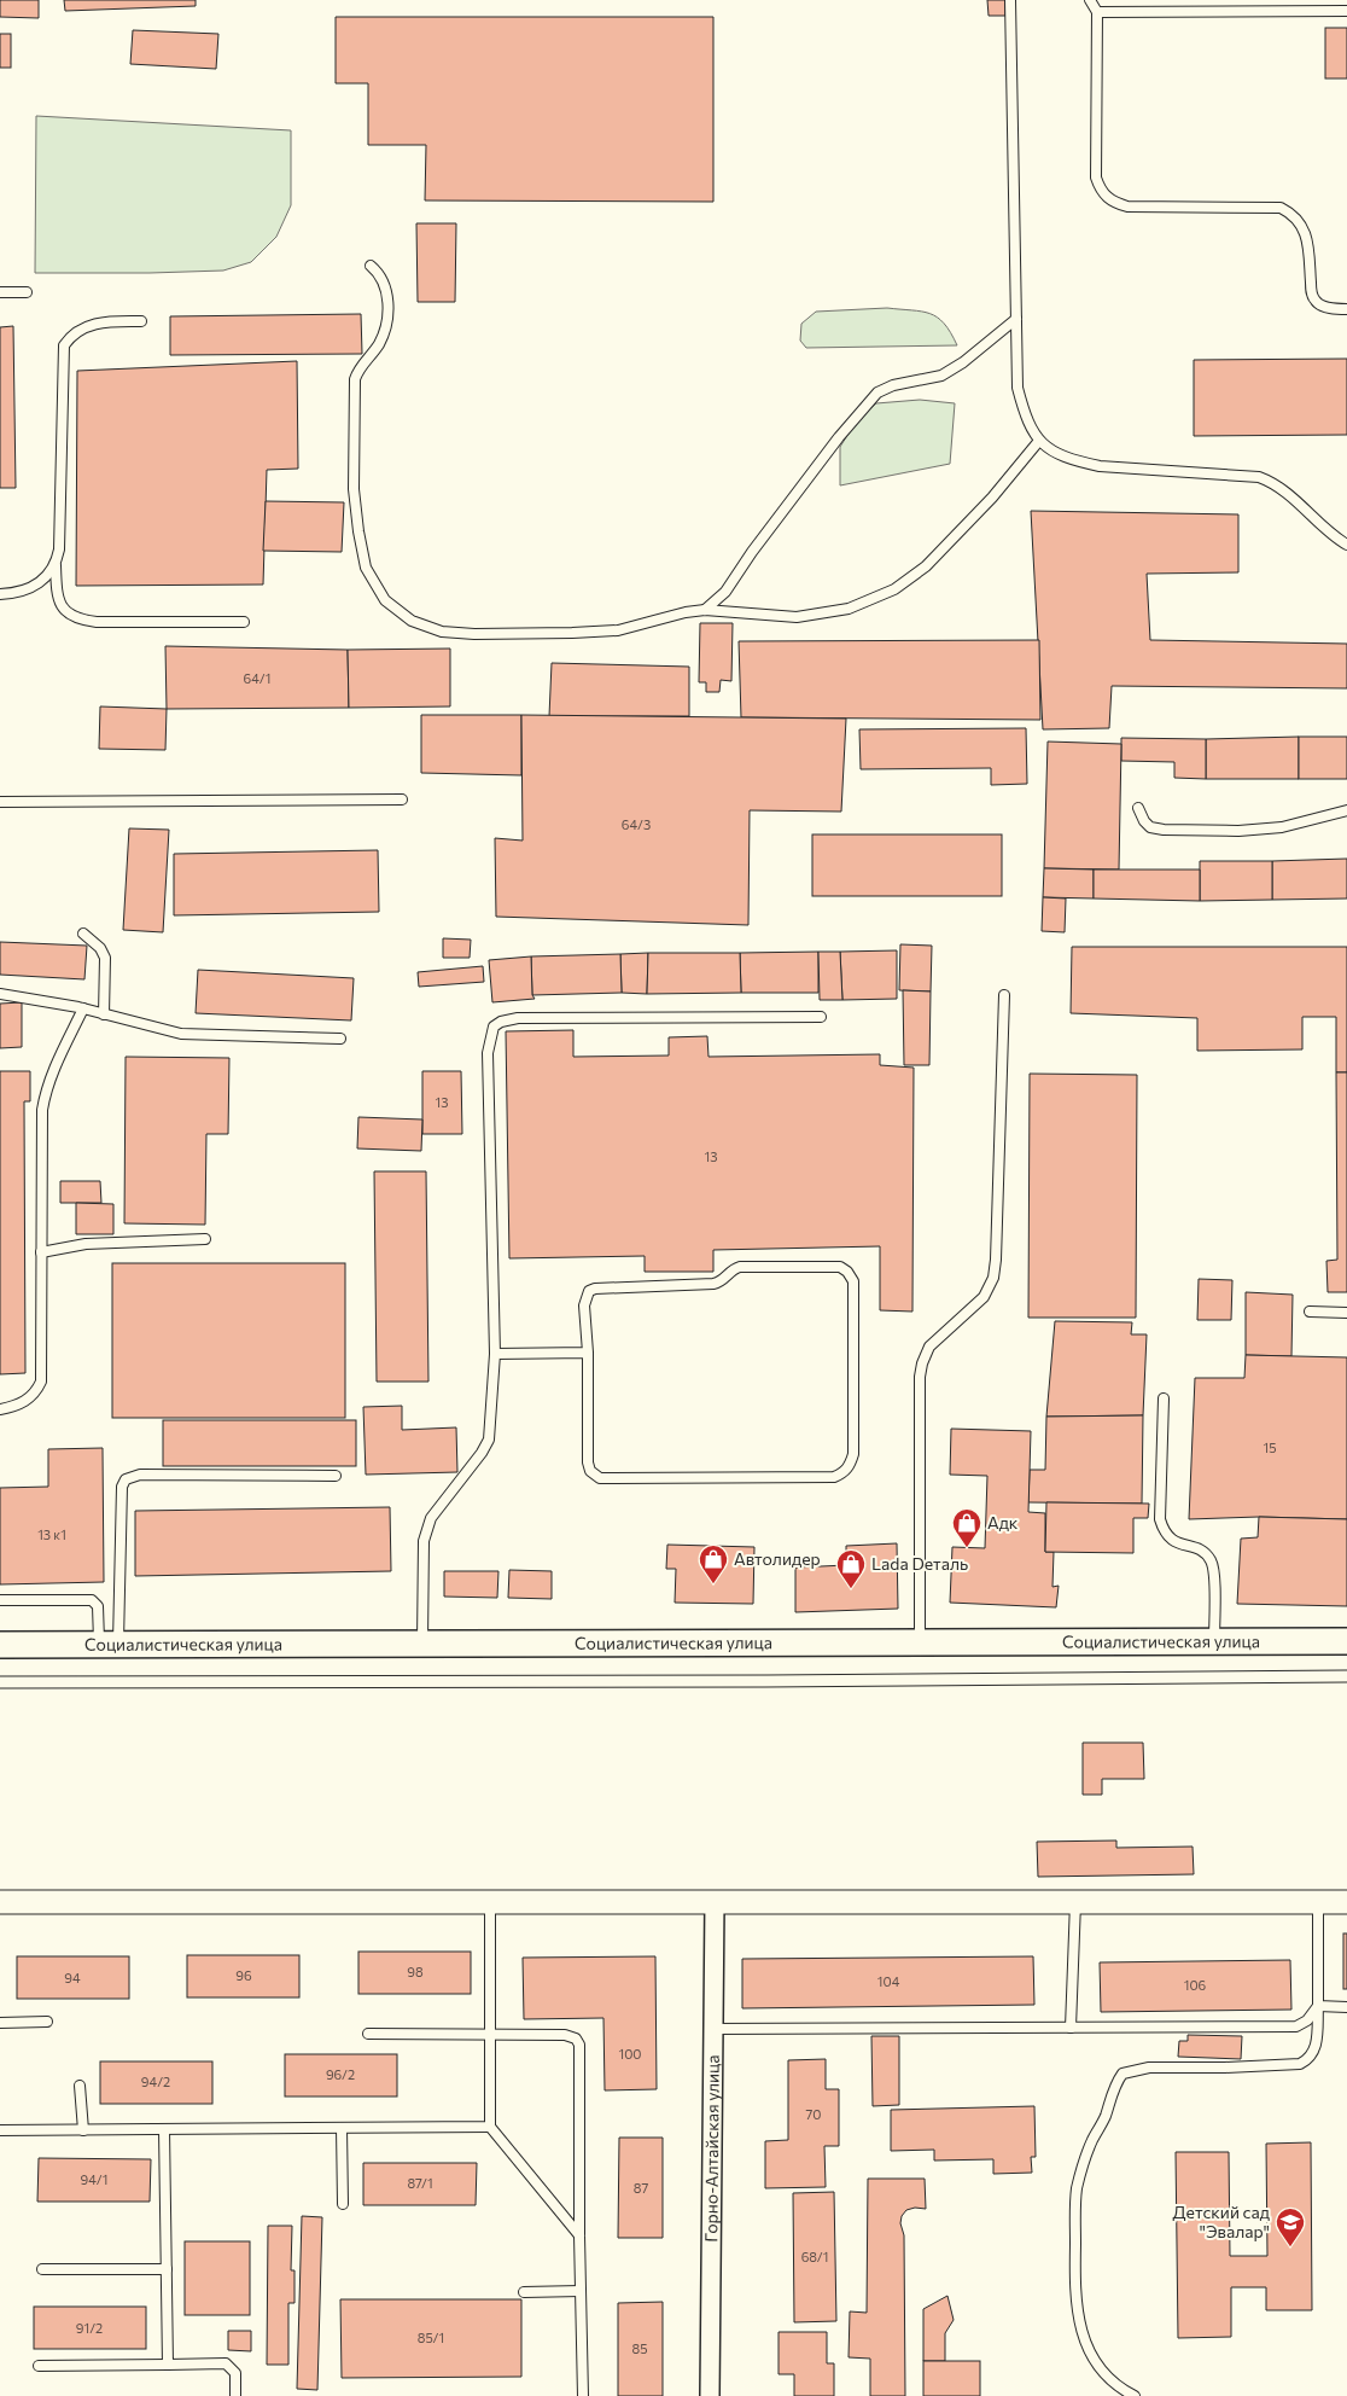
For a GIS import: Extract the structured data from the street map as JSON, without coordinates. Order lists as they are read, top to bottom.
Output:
{
  "streets": {
    "main road": ["Социалистическая улица"],
    "street": ["Горно-Алтайская улица"]
  },
  "places": {
    "shop": ["Адк", "Автолидер", "Lada Dеталь"],
    "school or university": ["Детский сад \"Эвалар\""]
  },
  "house_numbers": [
    "64/1",
    "64/3",
    "13",
    "13",
    "15",
    "13 к1",
    "98",
    "96",
    "94",
    "104",
    "106",
    "100",
    "96/2",
    "94/2",
    "70",
    "94/1",
    "87/1",
    "87",
    "68/1",
    "91/2",
    "85/1",
    "85"
  ]
}
